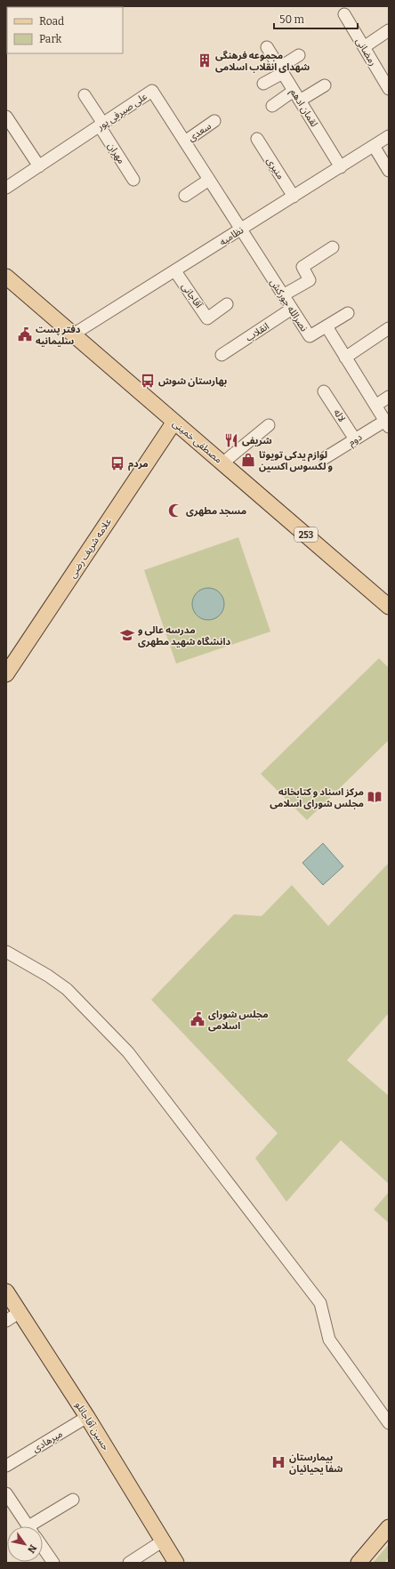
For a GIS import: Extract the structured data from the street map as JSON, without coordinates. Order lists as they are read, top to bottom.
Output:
{
  "streets": {
    "main road": [
      "مصطفی خمینی",
      "253",
      "علامه شریف رضی",
      "حسین آقاجانلو"
    ],
    "street": [
      "رمضانی",
      "لقمان ادهم",
      "علی صیرفی پور",
      "سعدی",
      "مهران",
      "منیری",
      "نظامیه",
      "آقاجانی",
      "نصرالله جورکش",
      "انقلاب",
      "لاله",
      "دوم",
      "میرهادی"
    ]
  },
  "crossings": [
    ["لقمان ادهم", "نظامیه"],
    ["علی صیرفی پور", "سعدی"],
    ["علی صیرفی پور", "مهران"],
    ["علی صیرفی پور", "نظامیه"],
    ["علی صیرفی پور", "نصرالله جورکش"],
    ["منیری", "نظامیه"],
    ["نظامیه", "آقاجانی"],
    ["نظامیه", "نصرالله جورکش"],
    ["نظامیه", "مصطفی خمینی"],
    ["نصرالله جورکش", "انقلاب"],
    ["لاله", "دوم"],
    ["مصطفی خمینی", "علامه شریف رضی"],
    ["حسین آقاجانلو", "میرهادی"]
  ],
  "places": {
    "building": ["مجموعه فرهنگی شهدای انقلاب اسلامی"],
    "public building": ["دفتر پست سلیمانیه", "مجلس شورای اسلامی"],
    "bus stop": ["بهارستان شوش", "مردم"],
    "restaurant": ["شریفی"],
    "shop": ["لوازم یدکی تویوتا و لکسوس اکسین"],
    "mosque": ["مسجد مطهری"],
    "school or university": ["مدرسه عالی و دانشگاه شهید مطهری"],
    "library": ["مرکز اسناد و کتابخانه مجلس شورای اسلامی"],
    "hospital": ["بیمارستان شفا یحیائیان"]
  },
  "legend": ["Road", "Park"],
  "scale_bar": "50 m",
  "north": "bottom right"
}
